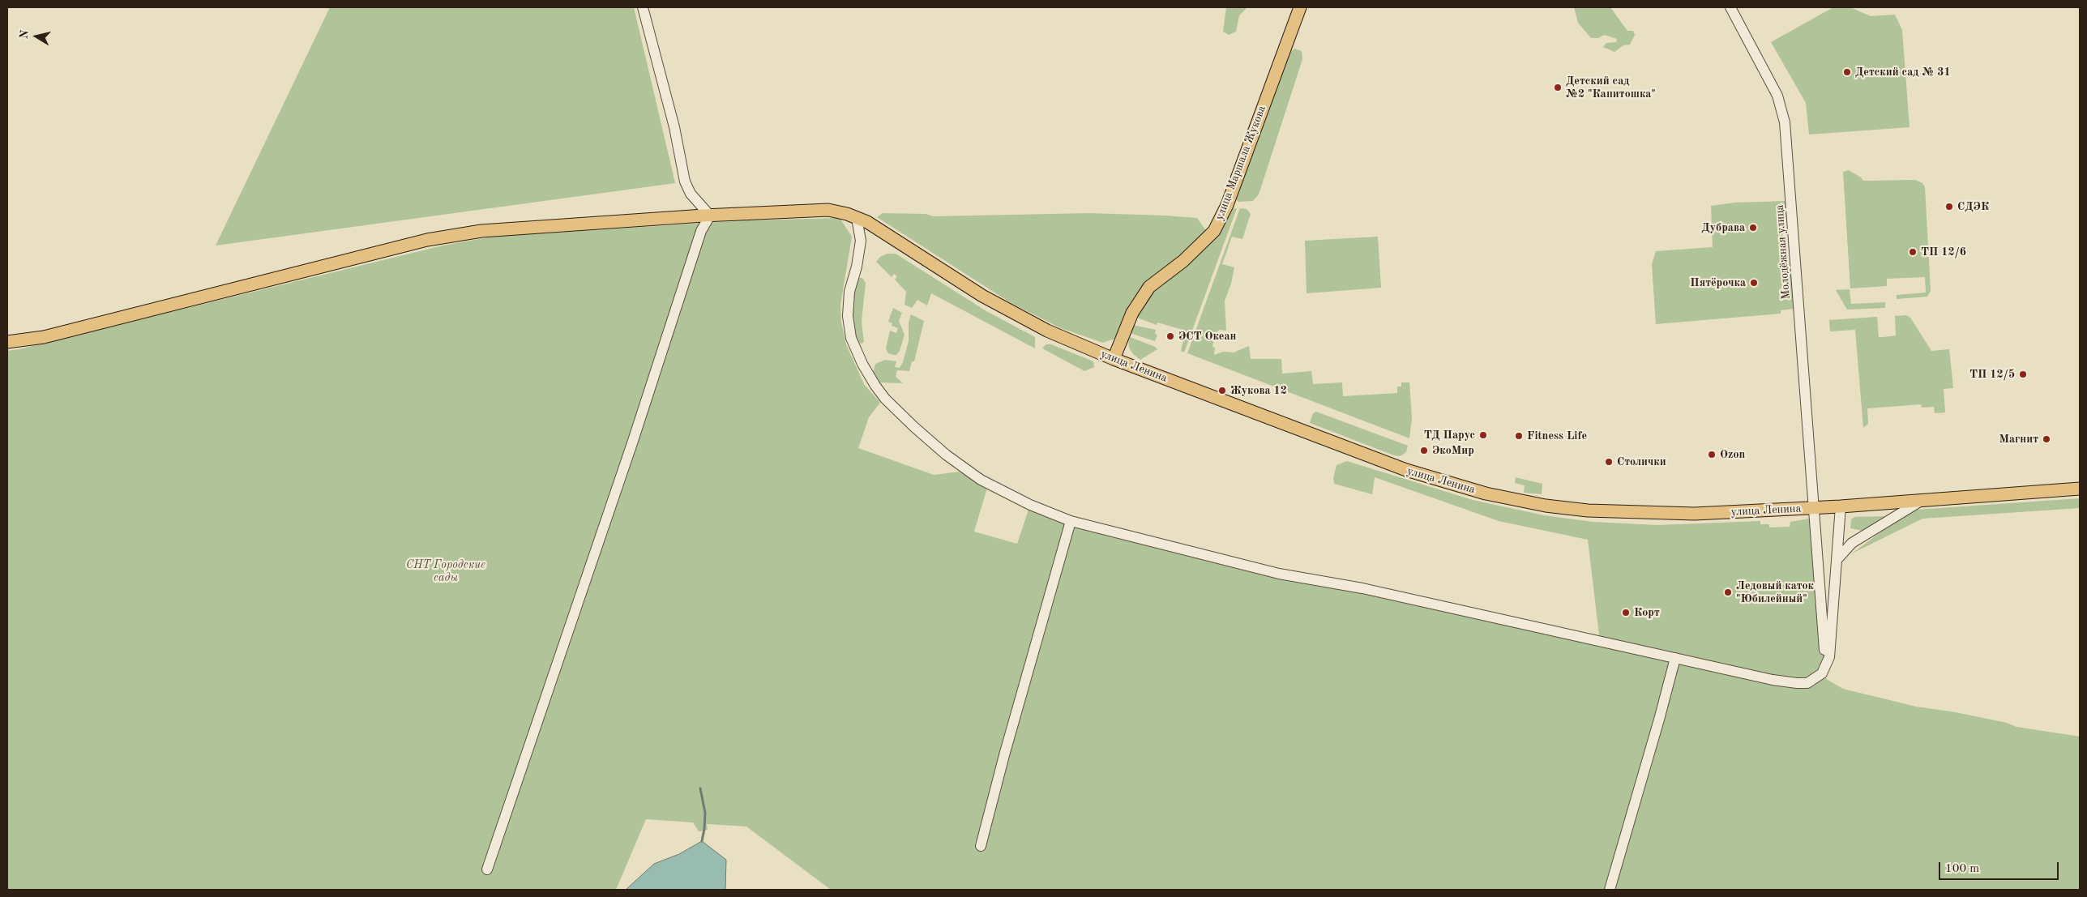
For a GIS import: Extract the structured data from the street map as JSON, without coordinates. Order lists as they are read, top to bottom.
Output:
{
  "streets": {
    "main road": ["улица Маршала Жукова", "улица Ленина"],
    "street": ["Молодёжная улица"]
  },
  "crossings": [
    ["улица Маршала Жукова", "улица Ленина"],
    ["Молодёжная улица", "улица Ленина"]
  ],
  "parks": ["СНТ Городские сады"],
  "places": [
    "Детский сад № 31",
    "Детский сад №2 \"Капитошка\"",
    "СДЭК",
    "Дубрава",
    "ТП 12/6",
    "Пятёрочка",
    "ЭСТ Океан",
    "ТП 12/5",
    "Жукова 12",
    "ТД Парус",
    "Fitness Life",
    "Магнит",
    "ЭкоМир",
    "Ozon",
    "Столички",
    "Ледовый каток \"Юбилейный\"",
    "Корт"
  ],
  "scale_bar": "100 m",
  "north": "left"
}
